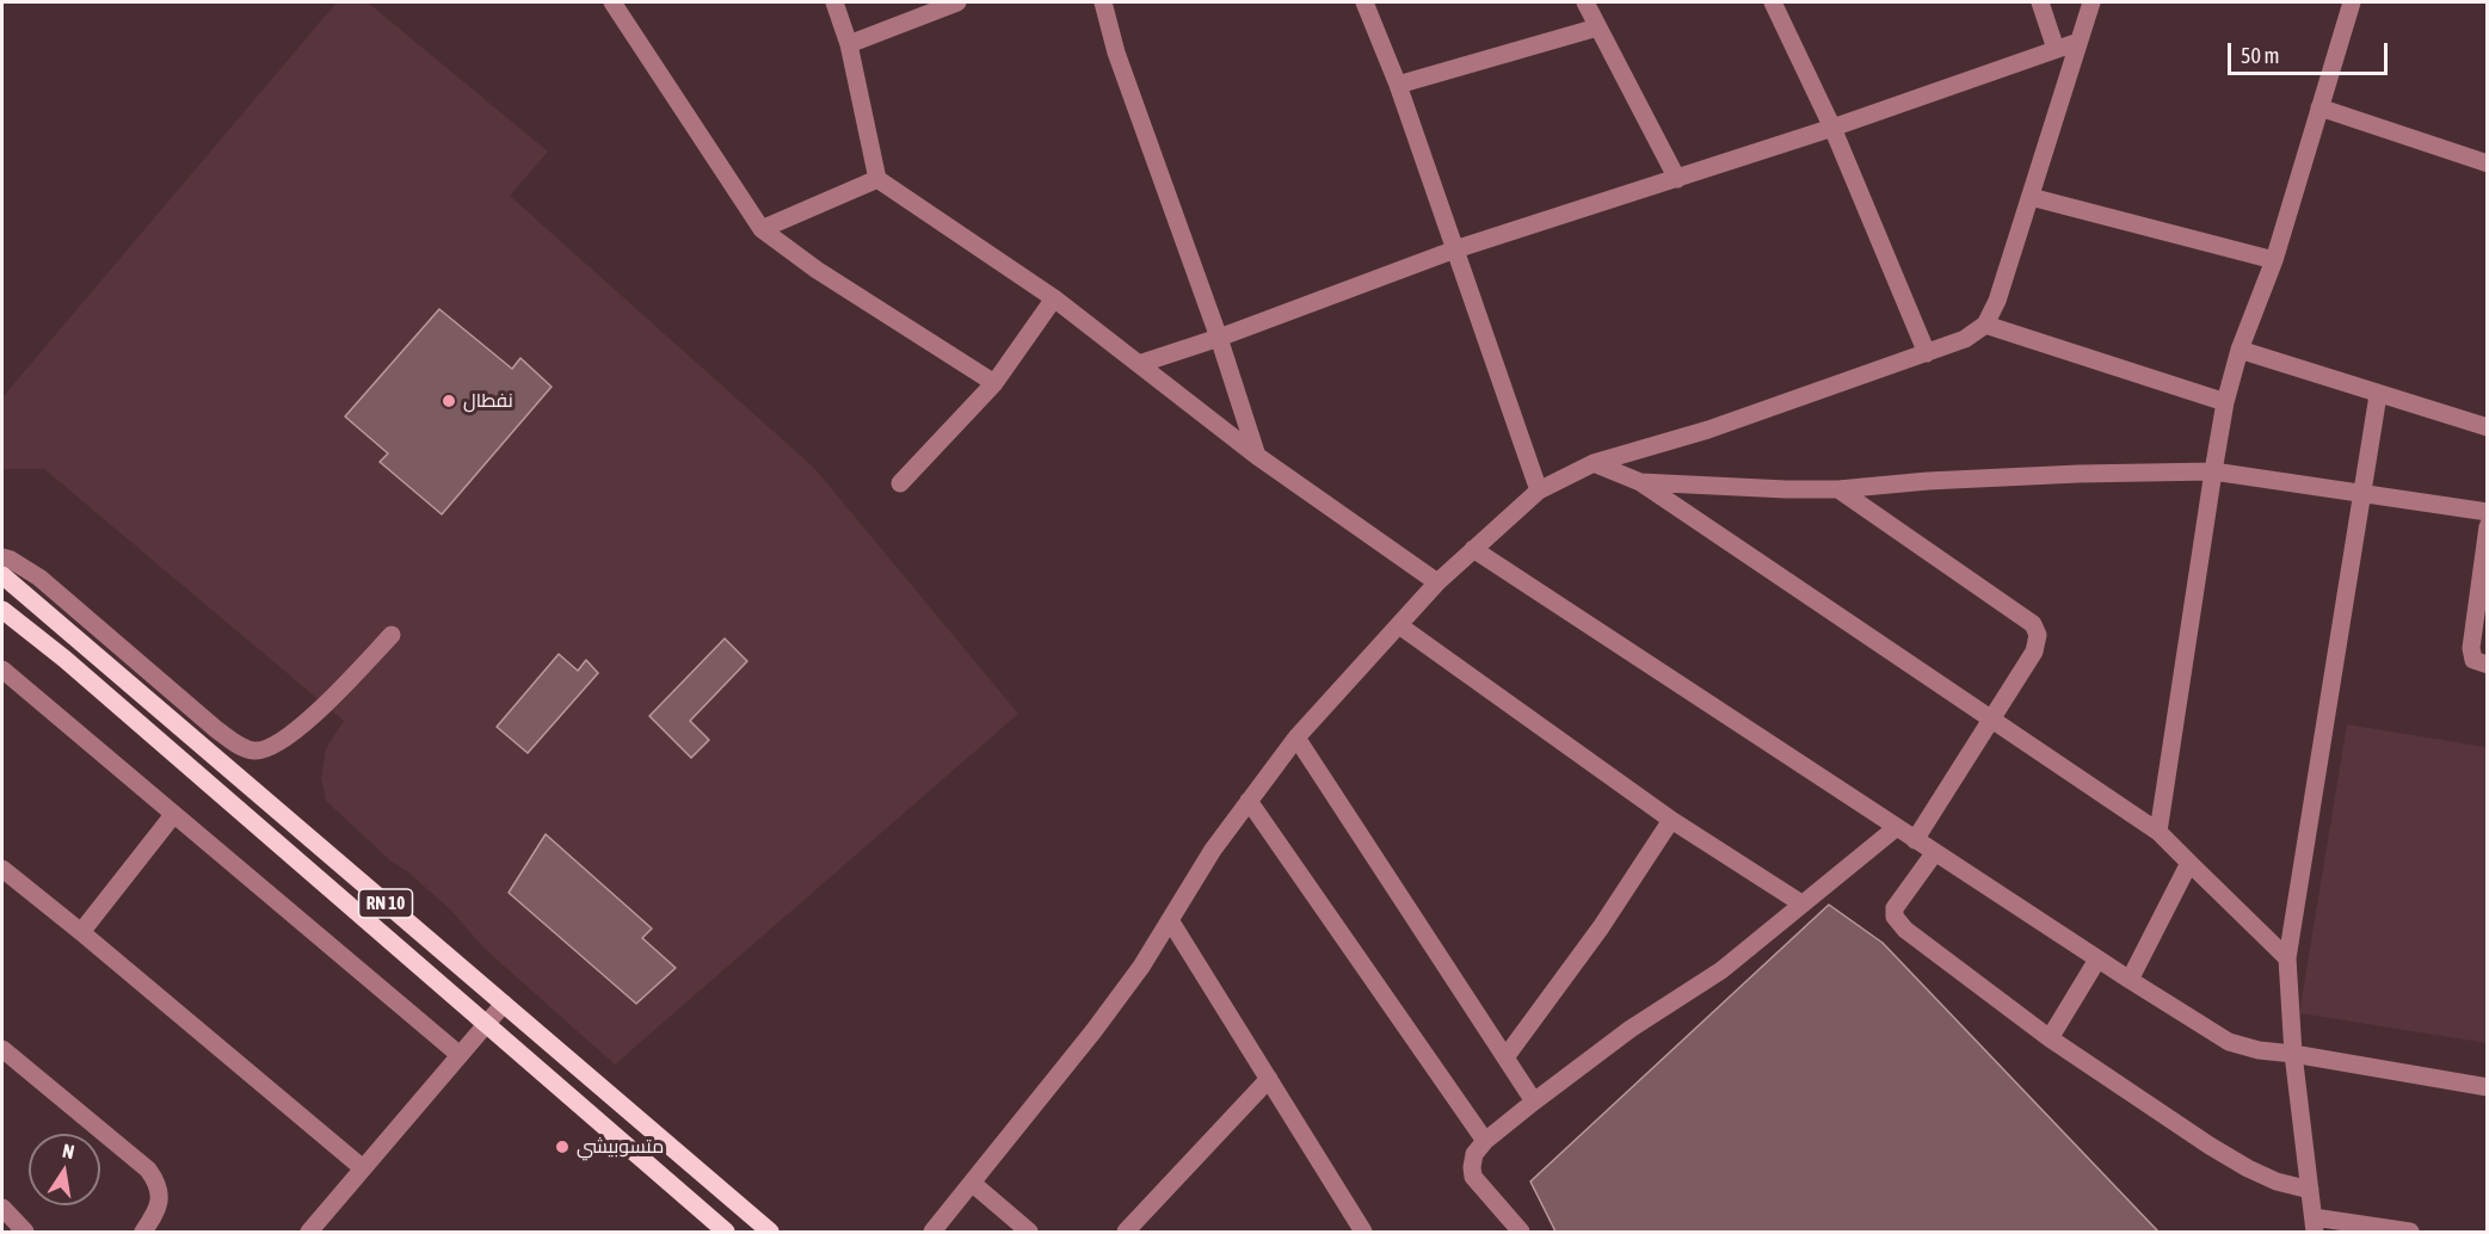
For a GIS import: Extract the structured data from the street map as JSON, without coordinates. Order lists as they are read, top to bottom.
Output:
{
  "streets": {
    "main road": ["RN 10"]
  },
  "places": ["نفطال", "متسوبيشي"],
  "scale_bar": "50 m",
  "north": "top"
}
